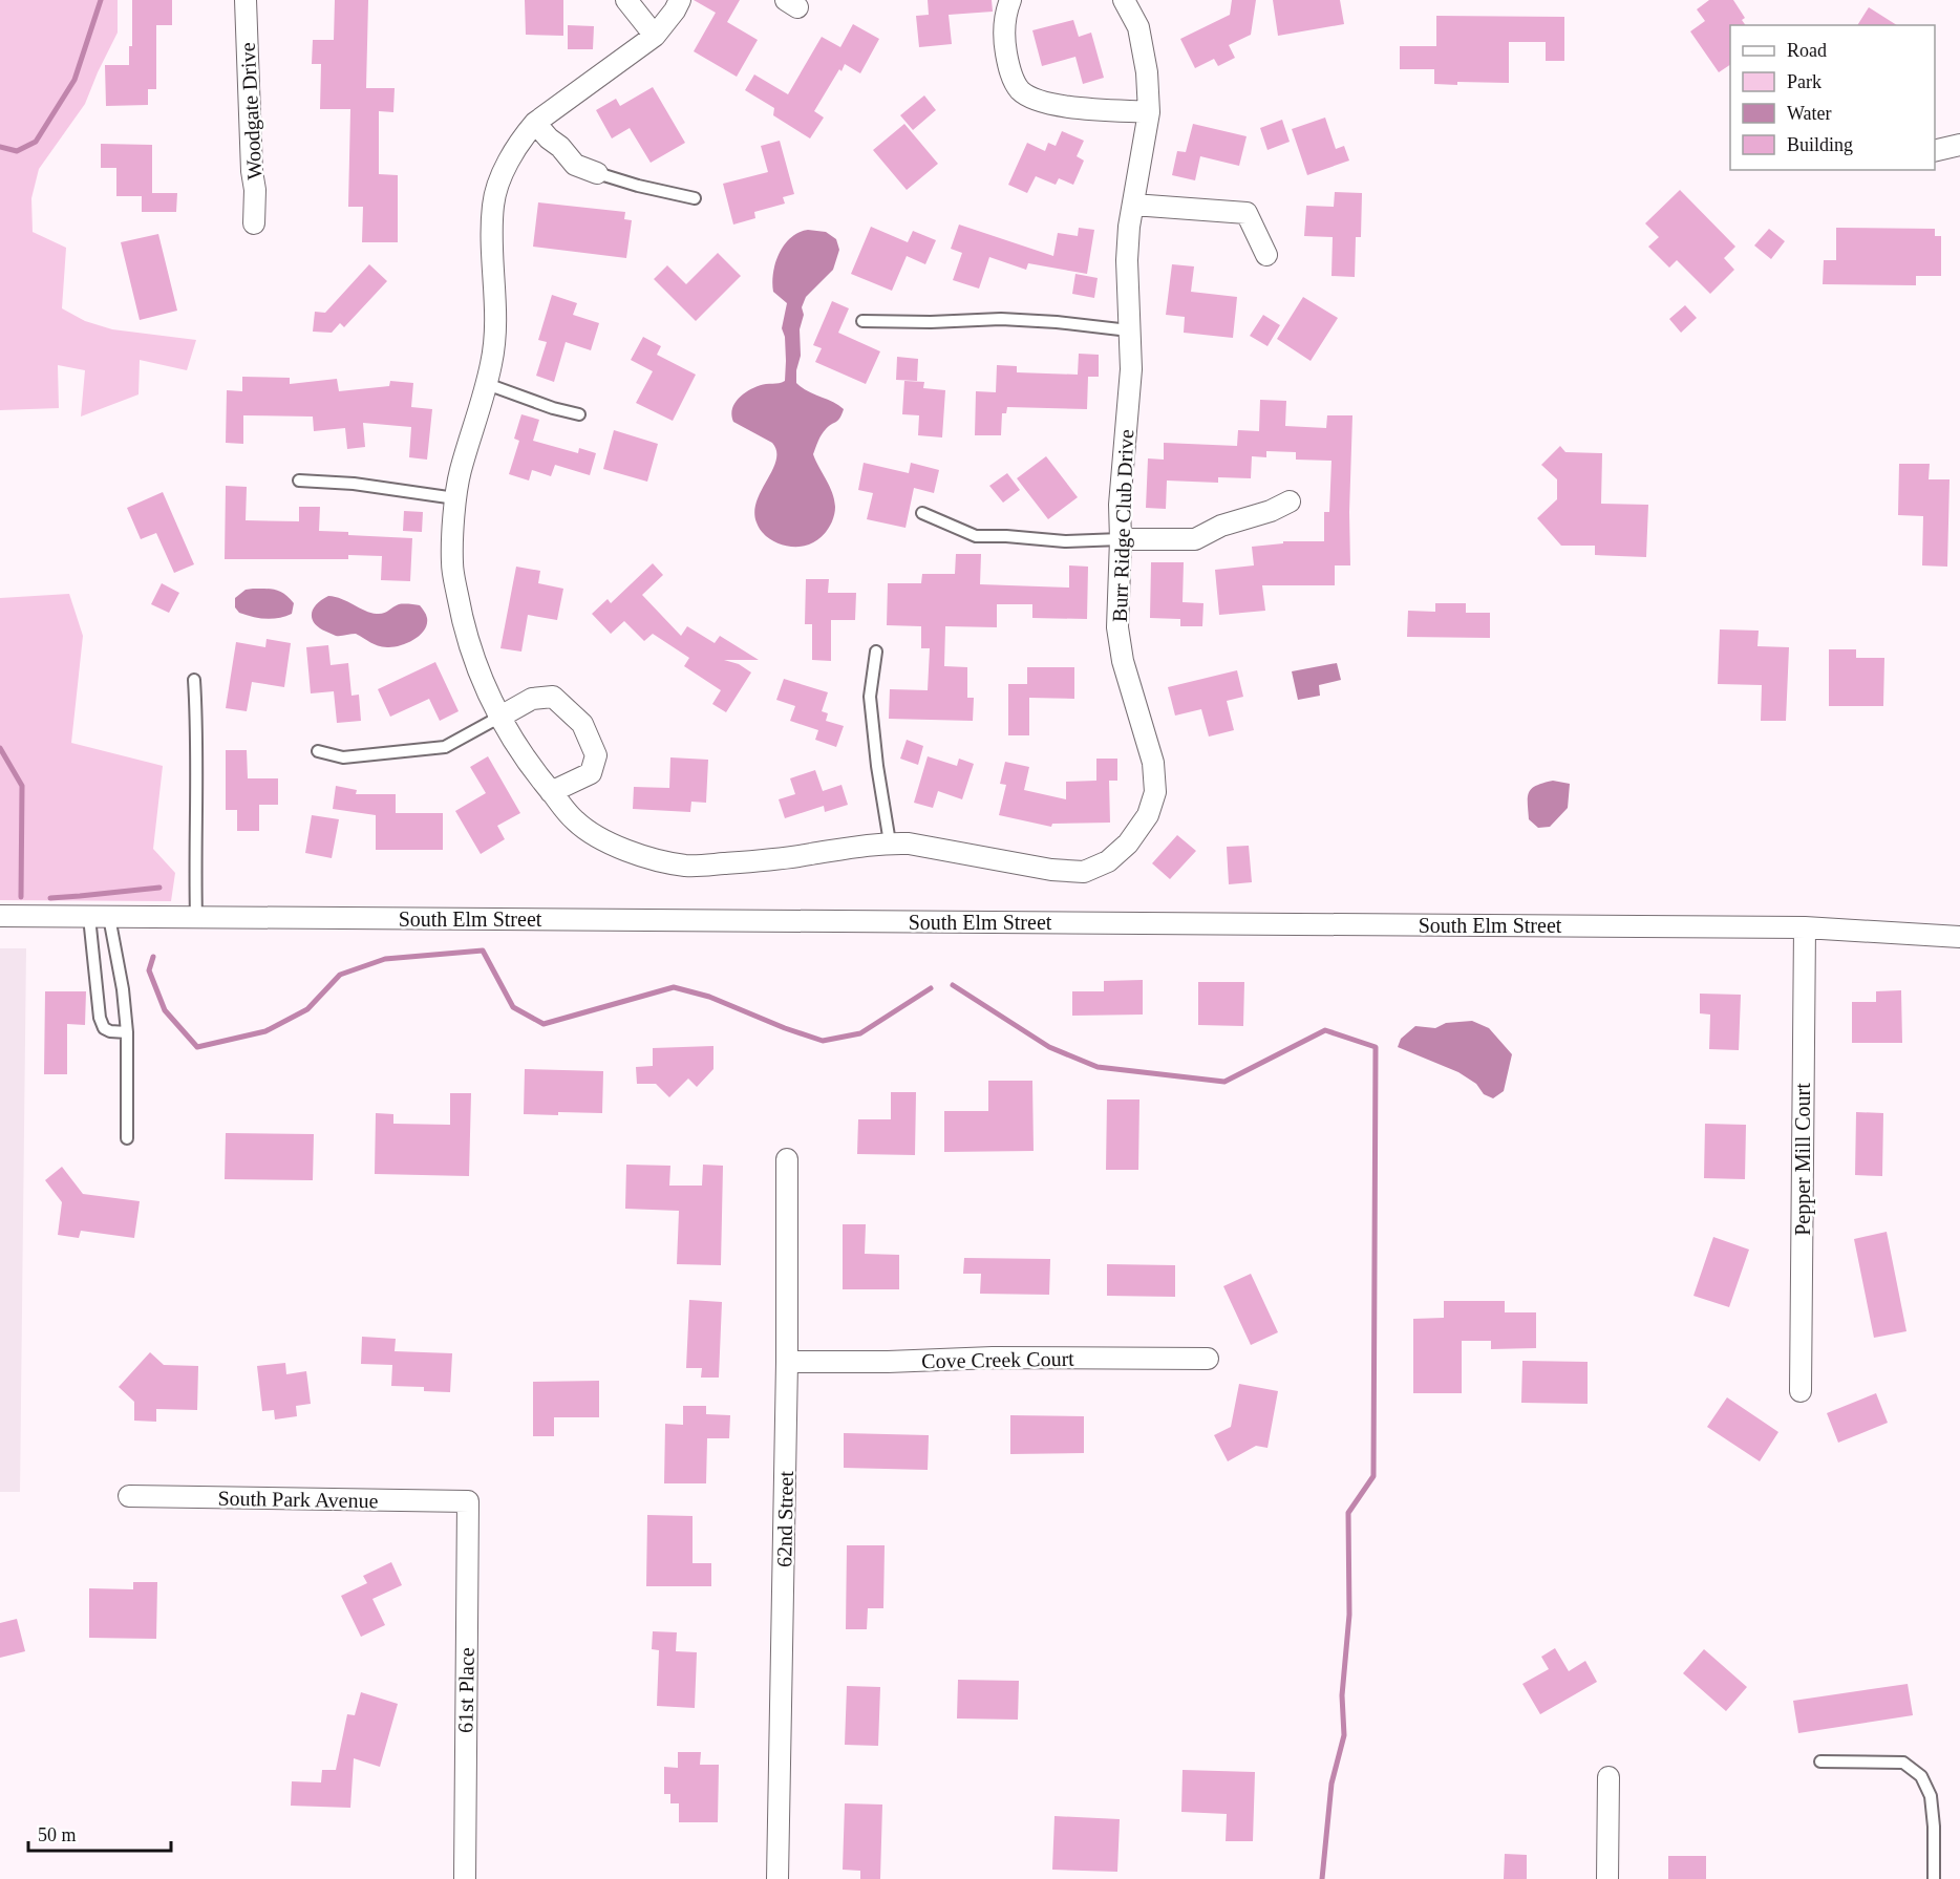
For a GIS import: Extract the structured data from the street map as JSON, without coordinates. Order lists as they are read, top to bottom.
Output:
{
  "streets": {
    "street": [
      "Woodgate Drive",
      "Burr Ridge Club Drive",
      "South Elm Street",
      "Pepper Mill Court",
      "Cove Creek Court",
      "South Park Avenue",
      "62nd Street",
      "61st Place"
    ]
  },
  "crossings": [
    ["South Elm Street", "Pepper Mill Court"],
    ["Cove Creek Court", "62nd Street"],
    ["South Park Avenue", "61st Place"]
  ],
  "legend": [
    "Road",
    "Park",
    "Water",
    "Building"
  ],
  "scale_bar": "50 m"
}
